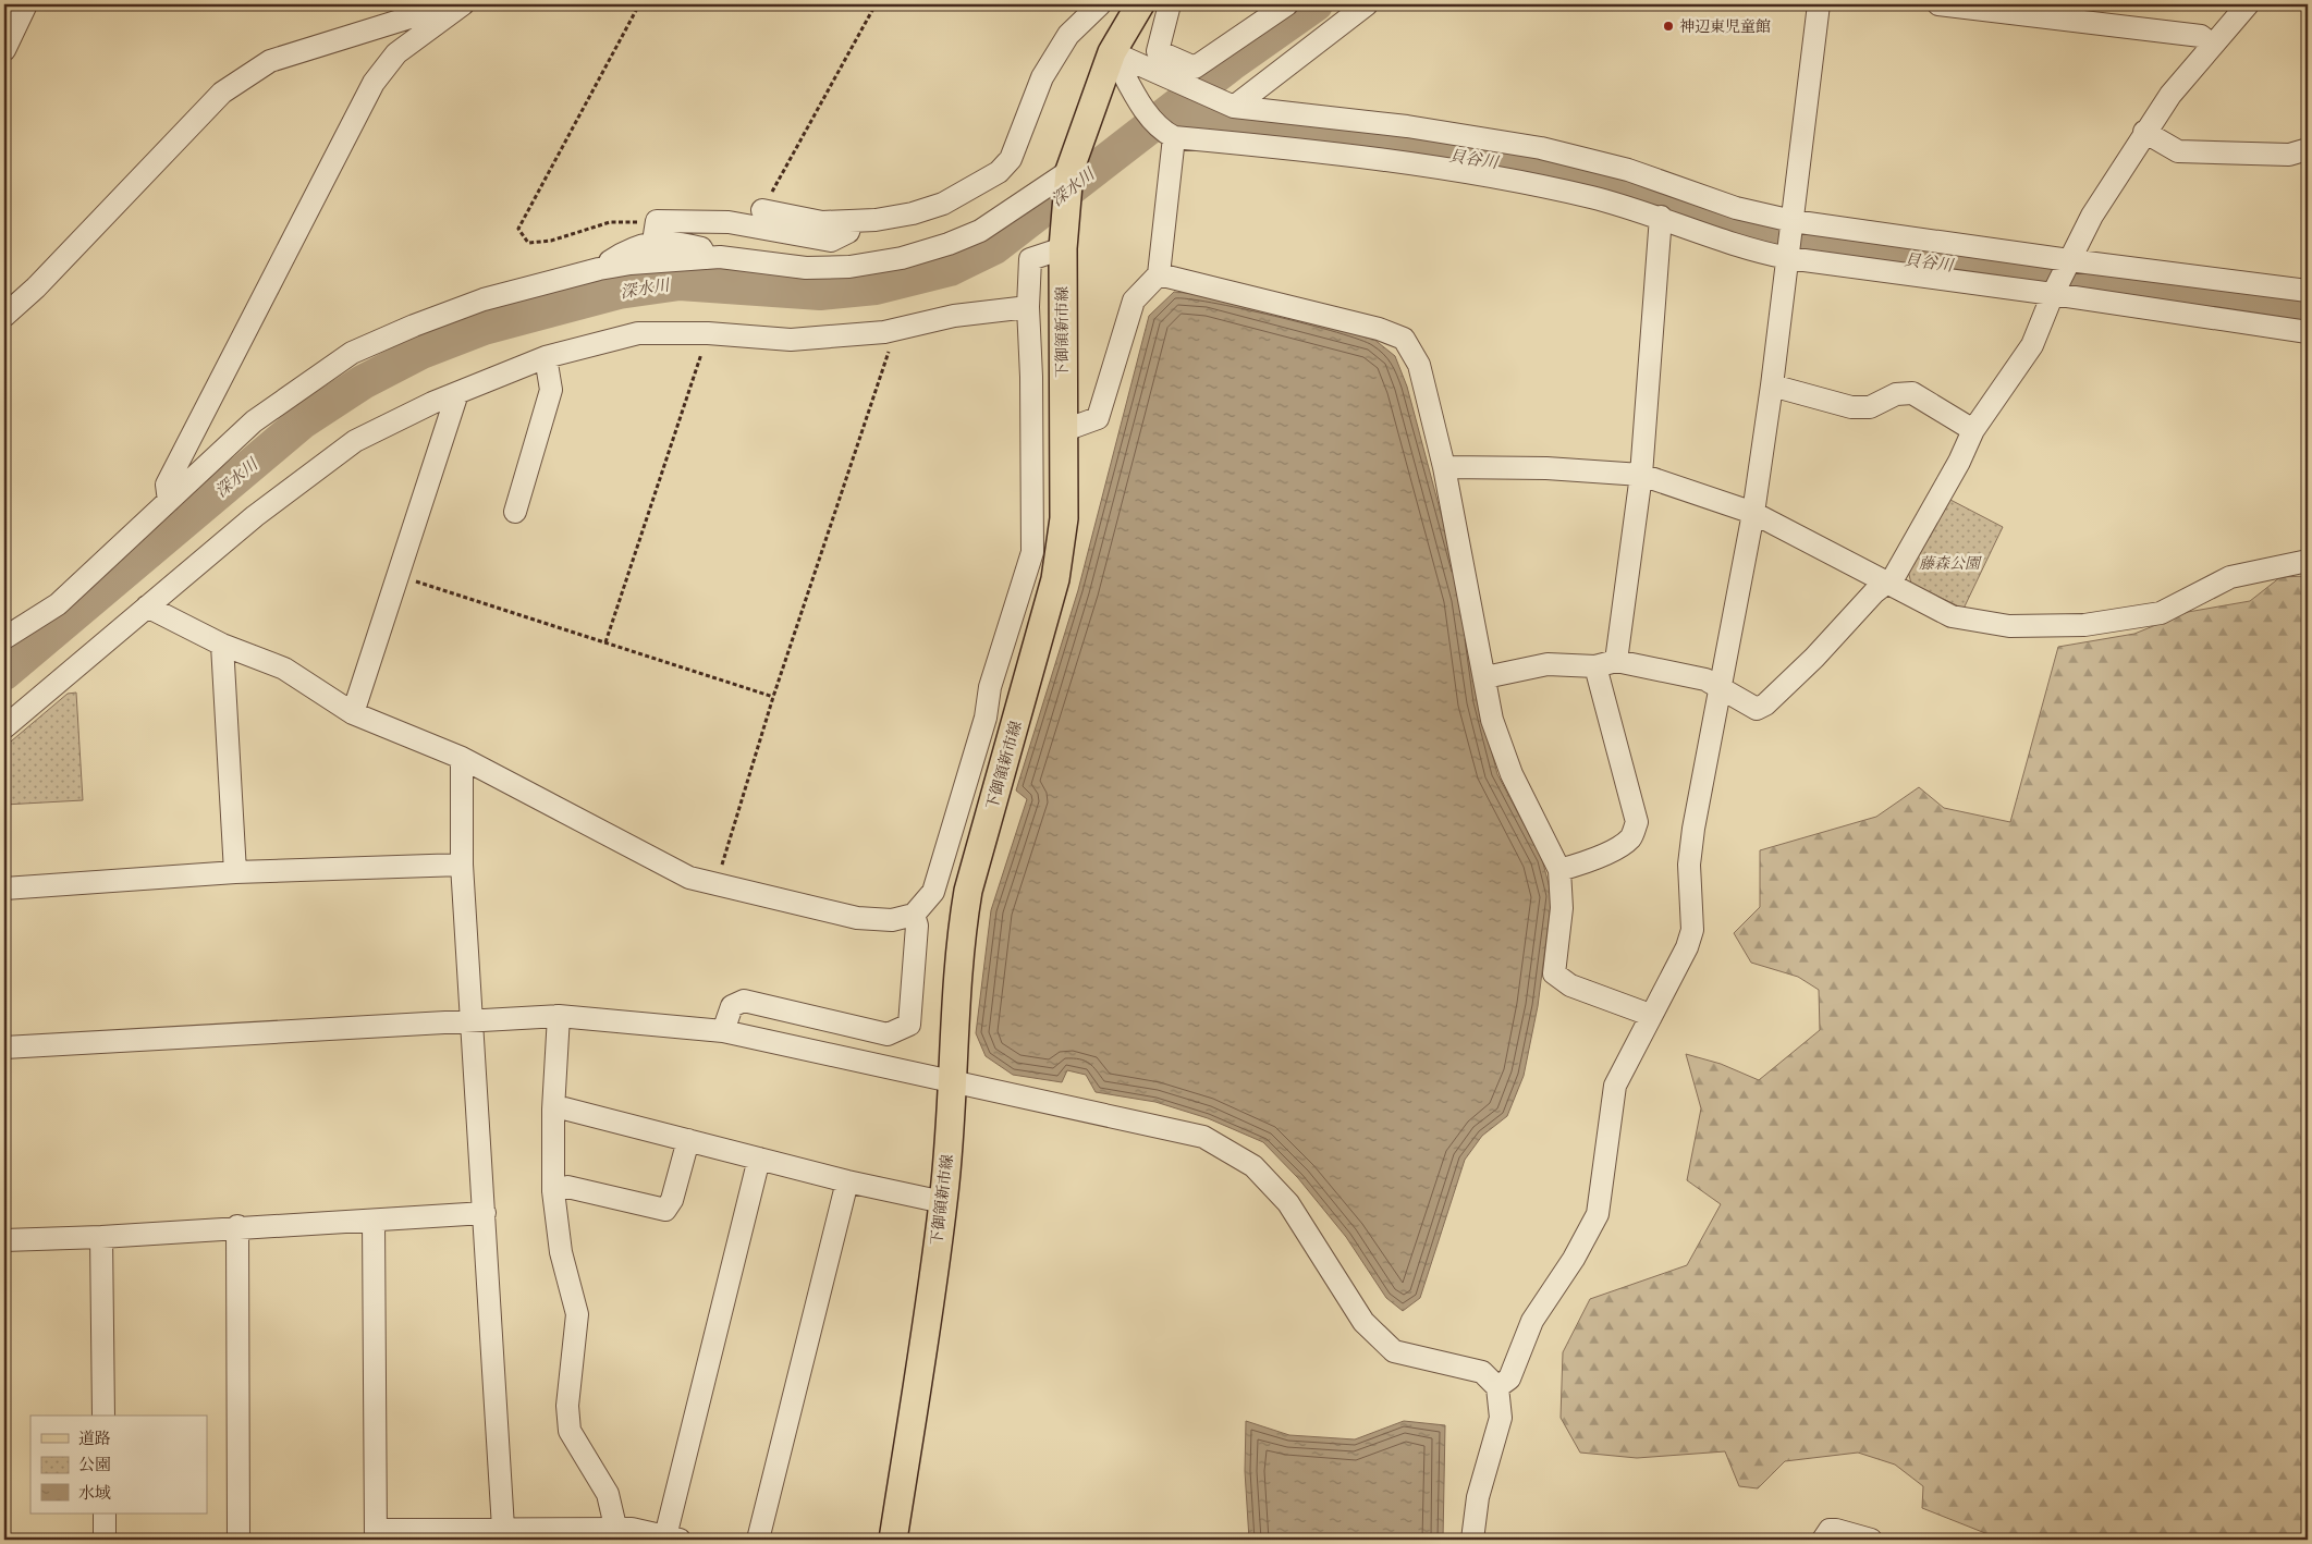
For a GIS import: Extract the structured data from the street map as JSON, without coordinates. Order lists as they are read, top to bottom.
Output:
{
  "streets": {
    "main road": ["下御領新市線"]
  },
  "water": ["貝谷川", "深水川"],
  "parks": ["藤森公園"],
  "places": ["神辺東児童館"],
  "legend": ["道路", "公園", "水域"]
}
